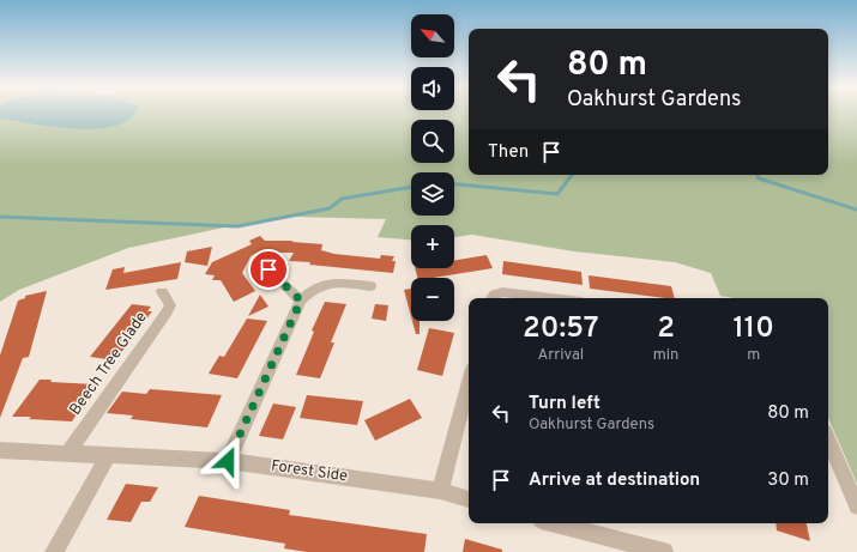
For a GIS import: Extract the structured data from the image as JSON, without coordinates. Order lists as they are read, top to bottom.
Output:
{
  "streets": {
    "street": ["Beech Tree Glade", "Forest Side"]
  },
  "crossings": [
    ["Beech Tree Glade", "Forest Side"]
  ],
  "north": "top left",
  "page": {
    "map_buttons": ["+", "−"],
    "turn": ["80 m", "Oakhurst Gardens"],
    "then": "Then",
    "eta": [
      "20:57",
      "Arrival",
      "2",
      "min",
      "110",
      "m"
    ],
    "list": [
      {
        "name": "Turn left",
        "note": "Oakhurst Gardens",
        "value": "80 m"
      },
      {
        "name": "Arrive at destination",
        "value": "30 m"
      }
    ]
  }
}
